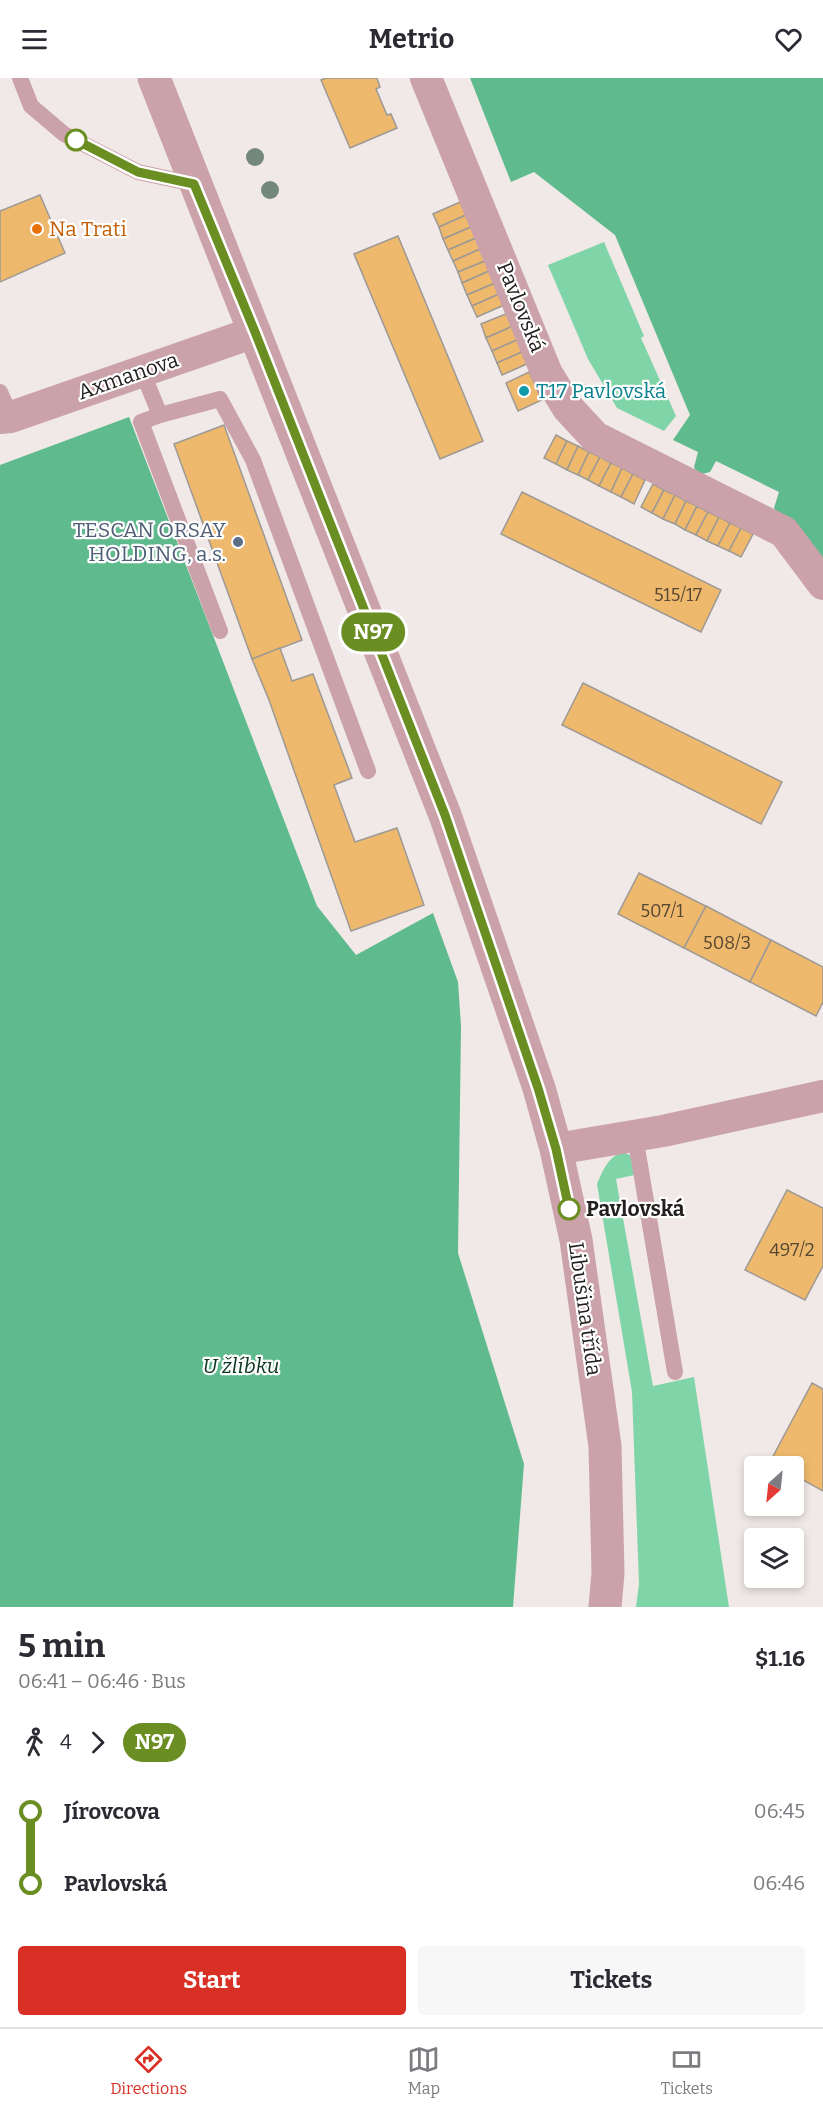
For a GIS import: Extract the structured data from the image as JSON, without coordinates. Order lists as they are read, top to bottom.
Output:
{
  "streets": {
    "street": ["Pavlovská", "Axmanova", "Libušina třída"]
  },
  "crossings": [
    ["Axmanova", "Libušina třída"]
  ],
  "parks": ["U žlíbku"],
  "places": [
    "Na Trati",
    "T17 Pavlovská",
    "TESCAN ORSAY HOLDING, a.s.",
    "Pavlovská"
  ],
  "lines": ["bus line N97"],
  "house_numbers": [
    "515/17",
    "507/1",
    "508/3",
    "497/2"
  ],
  "north": "bottom left",
  "page": {
    "header": "Metrio",
    "on_map": "N97",
    "heading": ["5 min", "06:41 – 06:46 · Bus", "$1.16"],
    "legs": ["4", "N97"],
    "list": [
      {
        "name": "Jírovcova",
        "value": "06:45"
      },
      {
        "name": "Pavlovská",
        "value": "06:46"
      }
    ],
    "buttons": ["Start", "Tickets"],
    "tabs": ["Directions", "Map", "Tickets"]
  }
}
